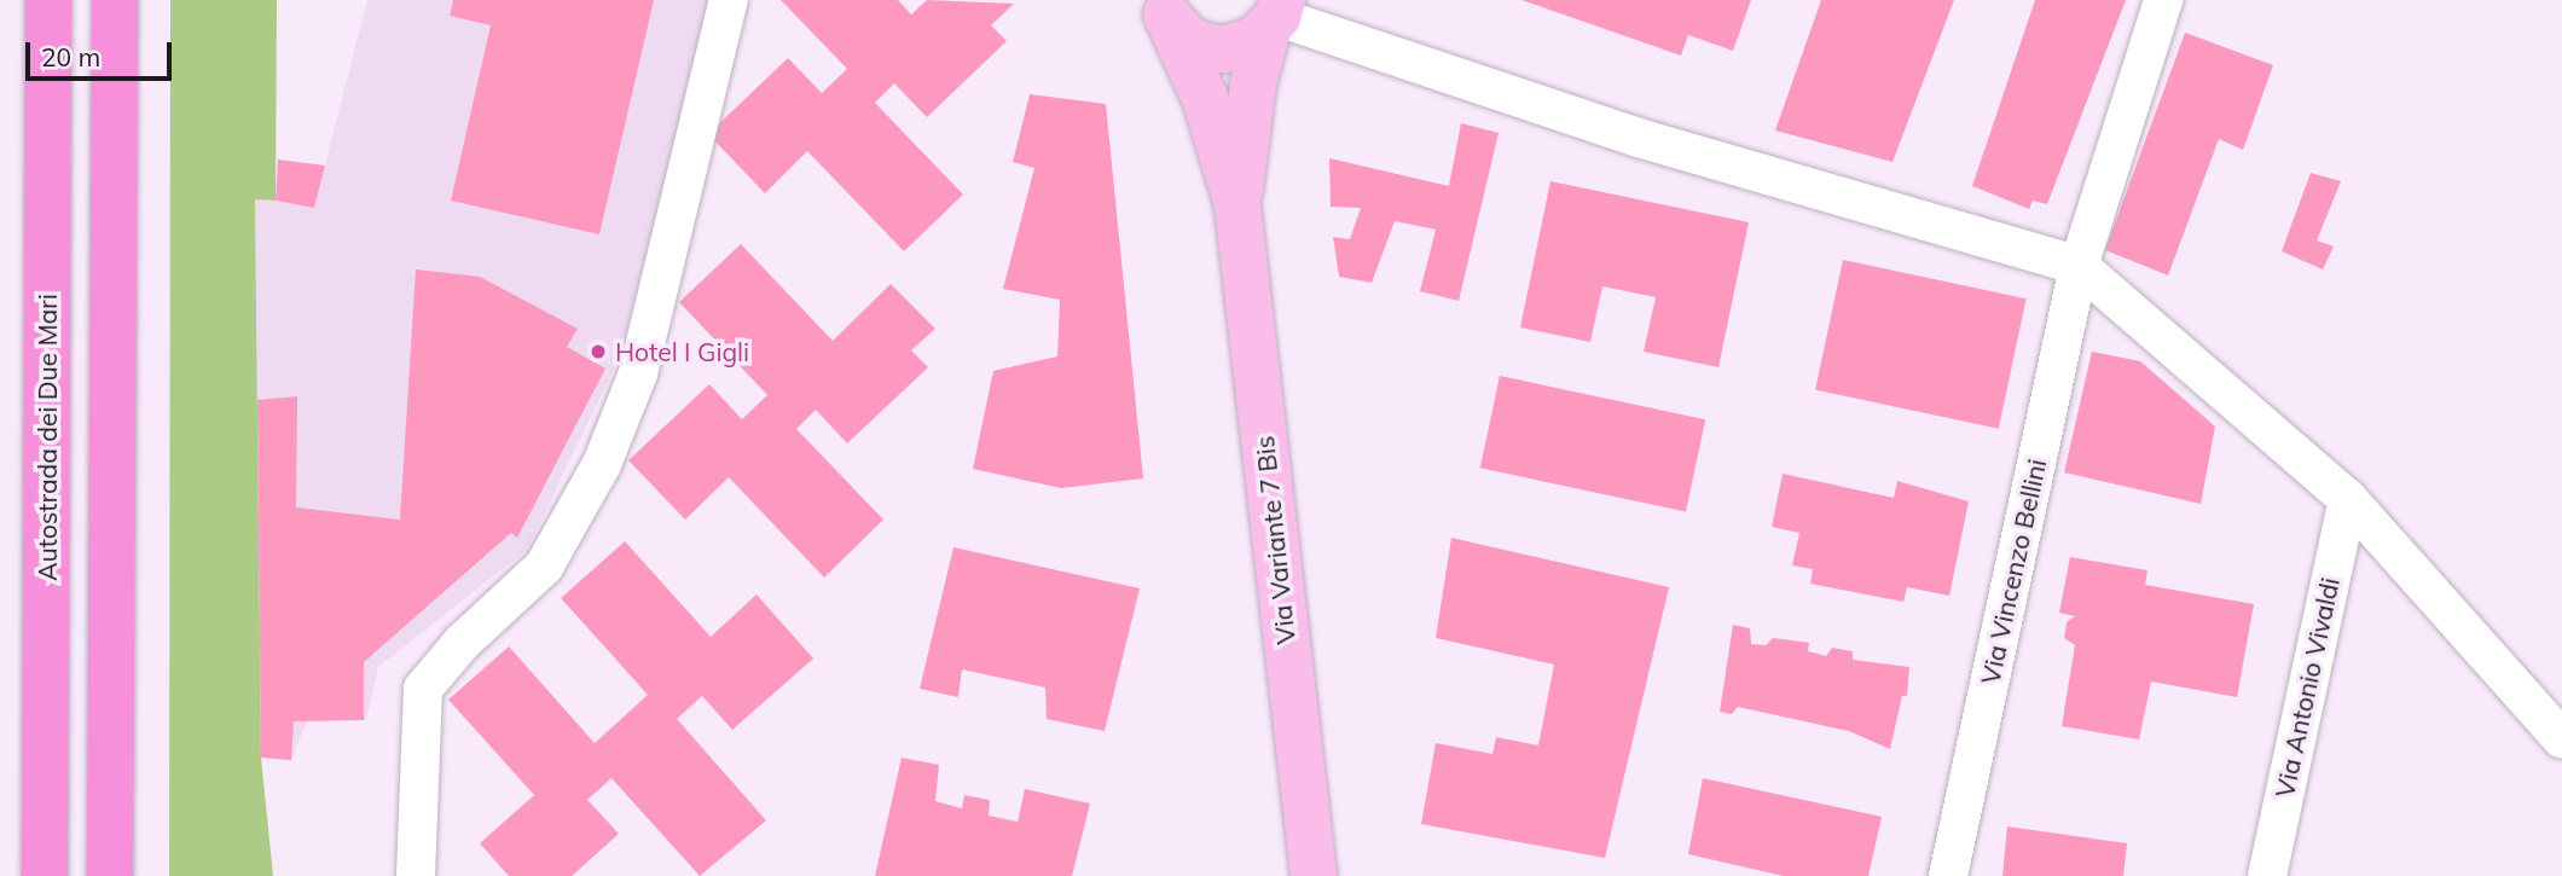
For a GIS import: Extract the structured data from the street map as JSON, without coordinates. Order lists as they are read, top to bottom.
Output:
{
  "streets": {
    "highway": ["Autostrada dei Due Mari"],
    "main road": ["Via Variante 7 Bis"],
    "street": ["Via Vincenzo Bellini", "Via Antonio Vivaldi"]
  },
  "places": ["Hotel I Gigli"],
  "scale_bar": "20 m"
}
